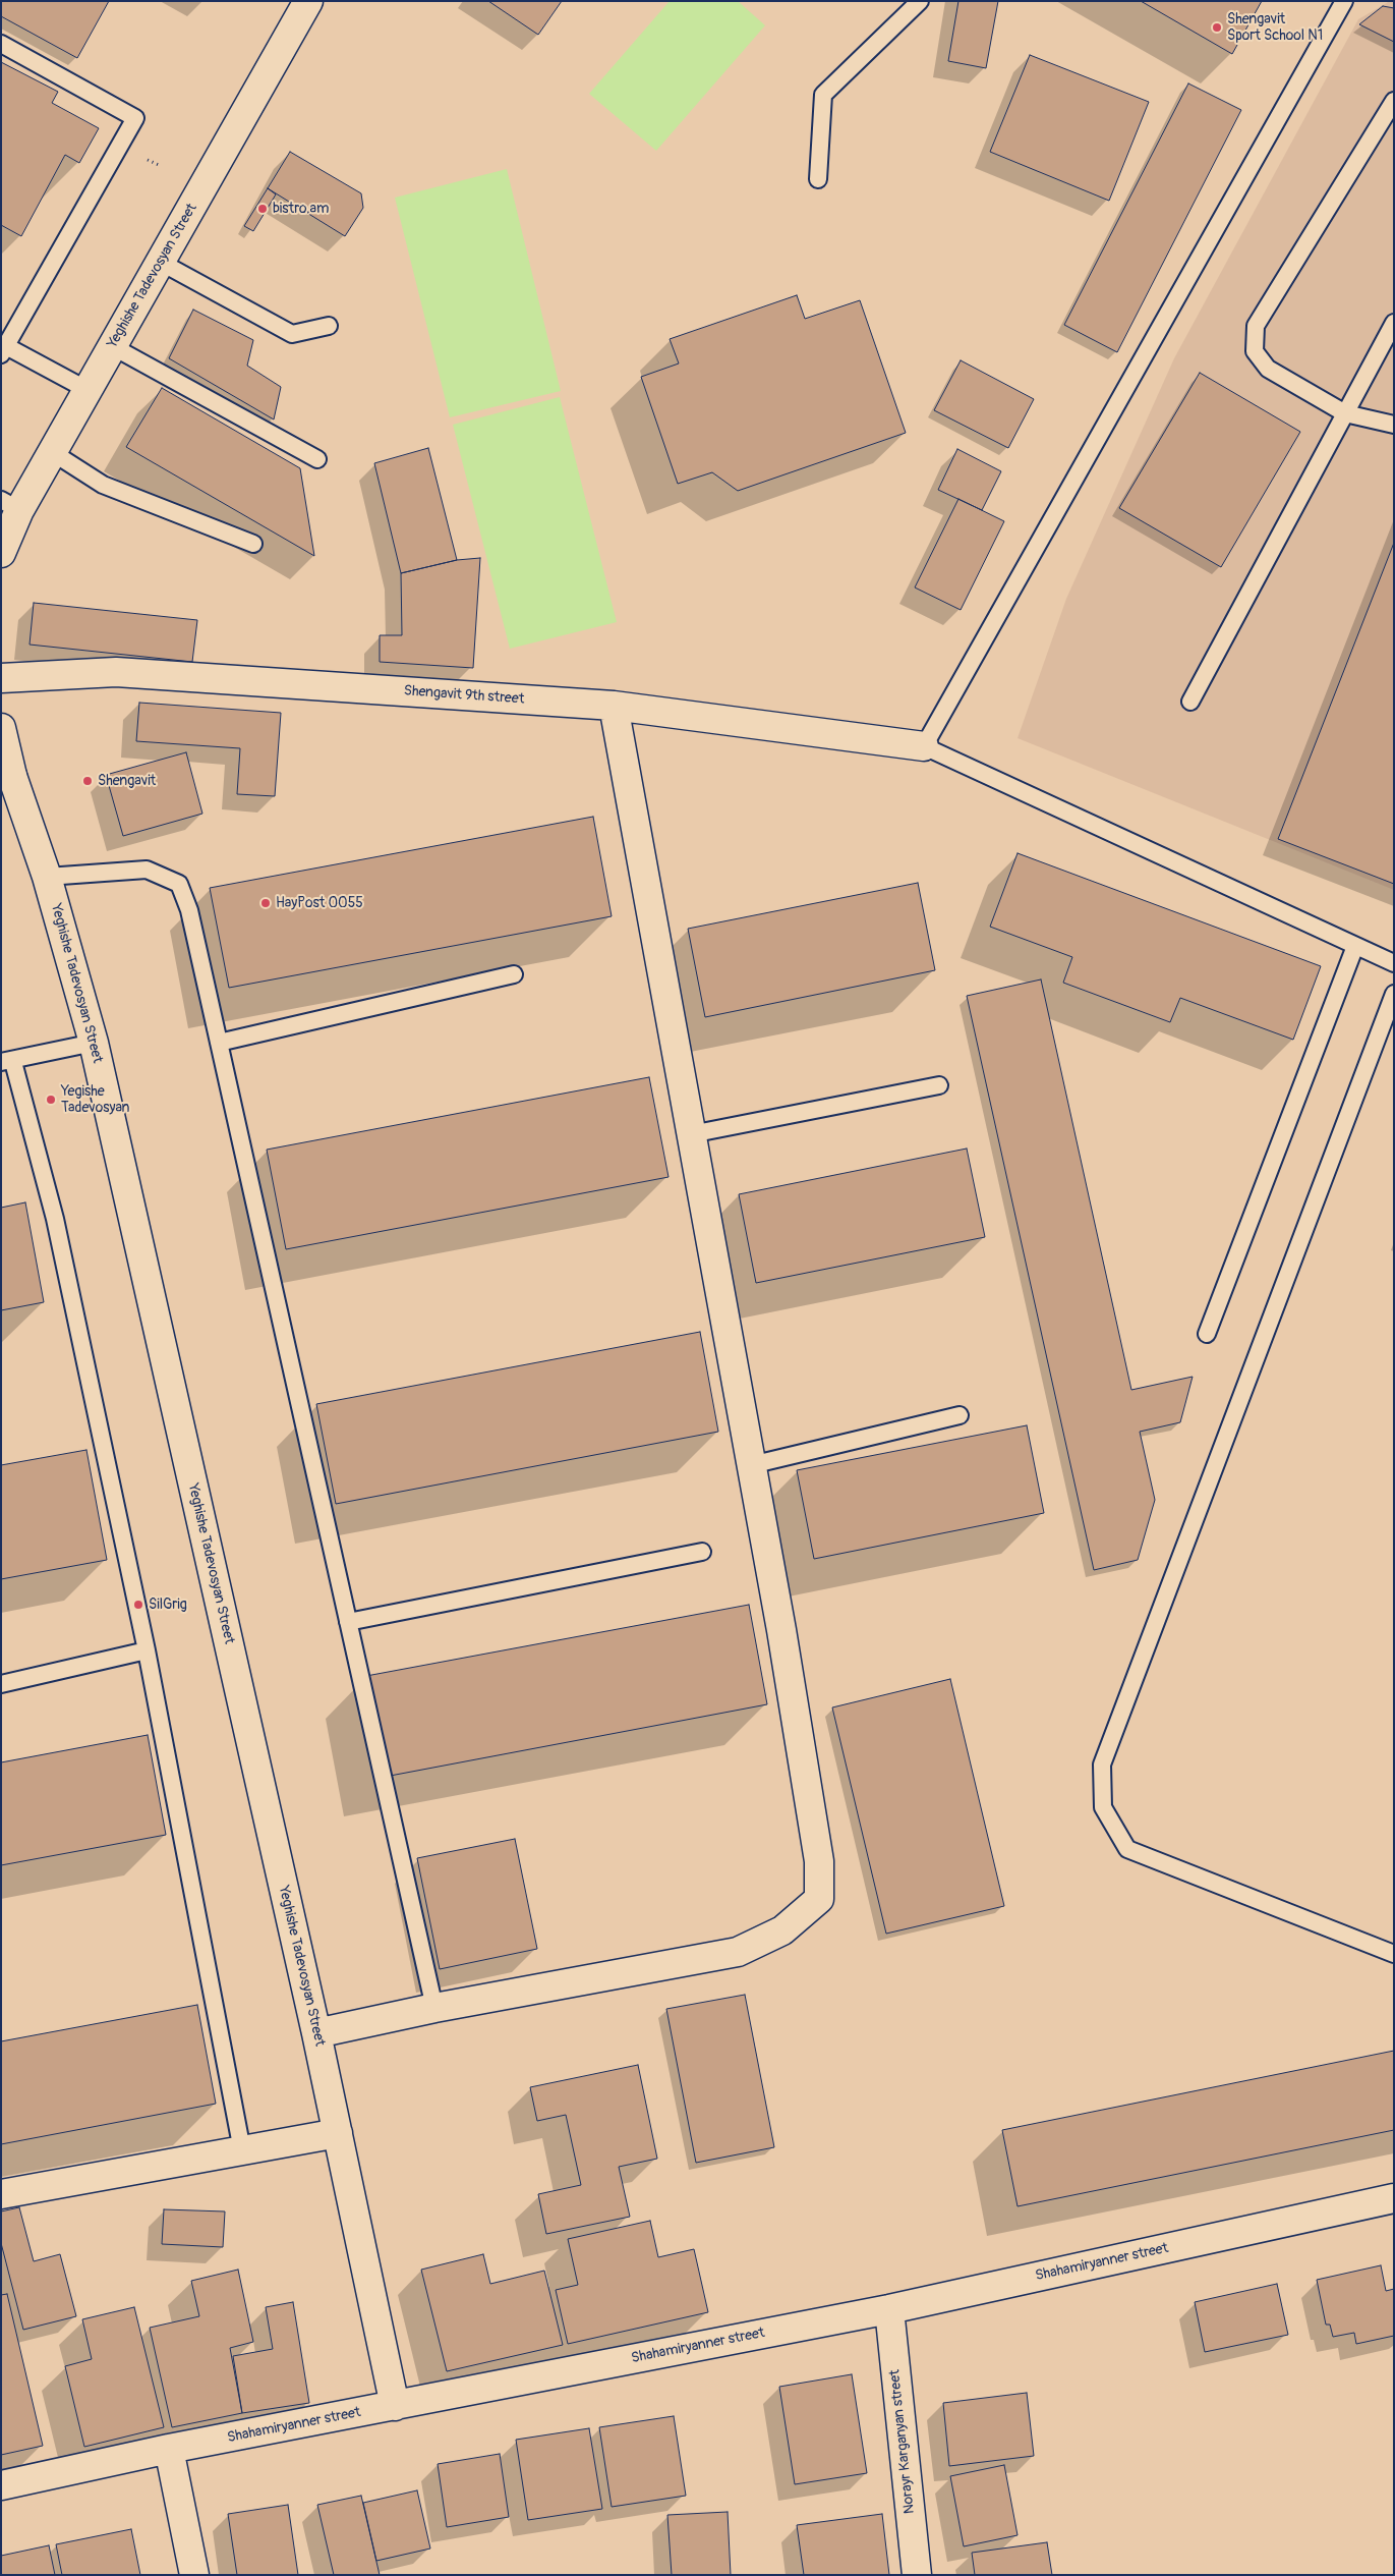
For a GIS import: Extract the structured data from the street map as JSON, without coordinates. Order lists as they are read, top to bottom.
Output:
{
  "streets": {
    "street": [
      "Yeghishe Tadevosyan Street",
      "Shengavit 9th street",
      "Shahamiryanner street",
      "Norayr Karganyan street"
    ]
  },
  "crossings": [
    ["Yeghishe Tadevosyan Street", "Shahamiryanner street"],
    ["Shahamiryanner street", "Norayr Karganyan street"]
  ],
  "places": [
    "Shengavit Sport School N1",
    "bistro.am",
    "Shengavit",
    "HayPost 0055",
    "Yegishe Tadevosyan",
    "SilGrig"
  ]
}
